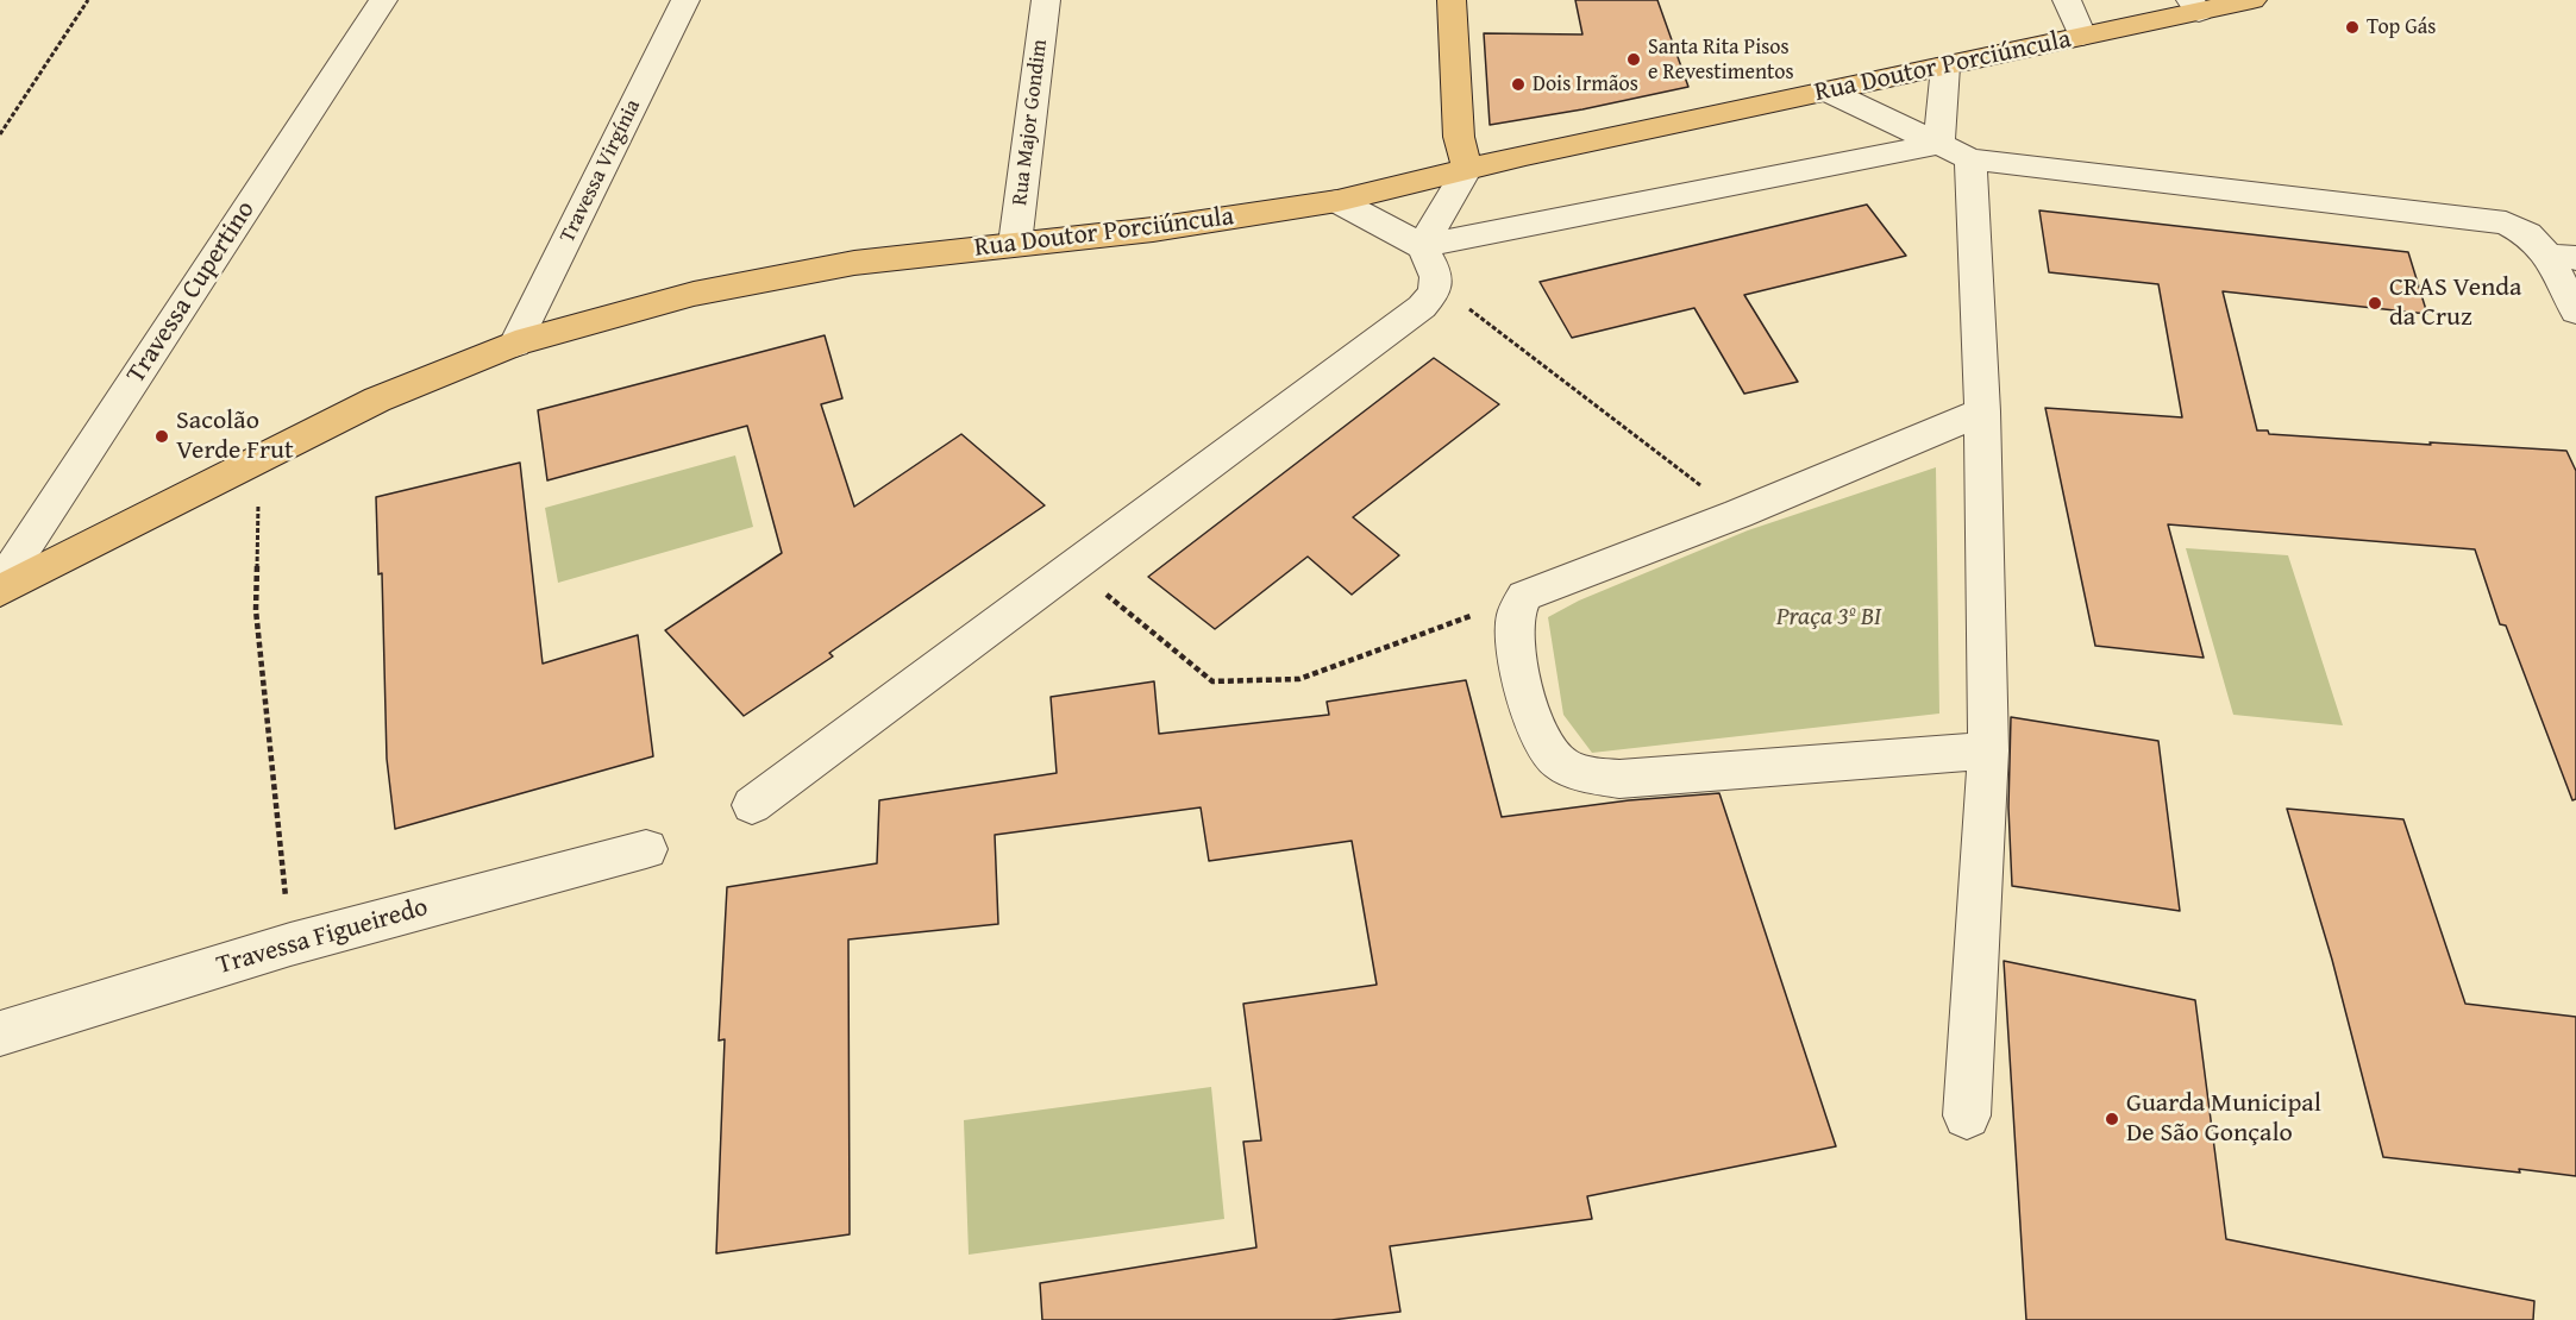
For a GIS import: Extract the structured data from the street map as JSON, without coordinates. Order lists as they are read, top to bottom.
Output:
{
  "streets": {
    "main road": ["Rua Doutor Porciúncula"],
    "street": [
      "Rua Major Gondim",
      "Travessa Virgínia",
      "Travessa Cupertino",
      "Travessa Figueiredo"
    ]
  },
  "crossings": [
    ["Rua Doutor Porciúncula", "Rua Major Gondim"],
    ["Rua Doutor Porciúncula", "Travessa Virgínia"]
  ],
  "parks": ["Praça 3º BI"],
  "places": [
    "Top Gás",
    "Santa Rita Pisos e Revestimentos",
    "Dois Irmãos",
    "CRAS Venda da Cruz",
    "Sacolão Verde Frut",
    "Guarda Municipal De São Gonçalo"
  ]
}
